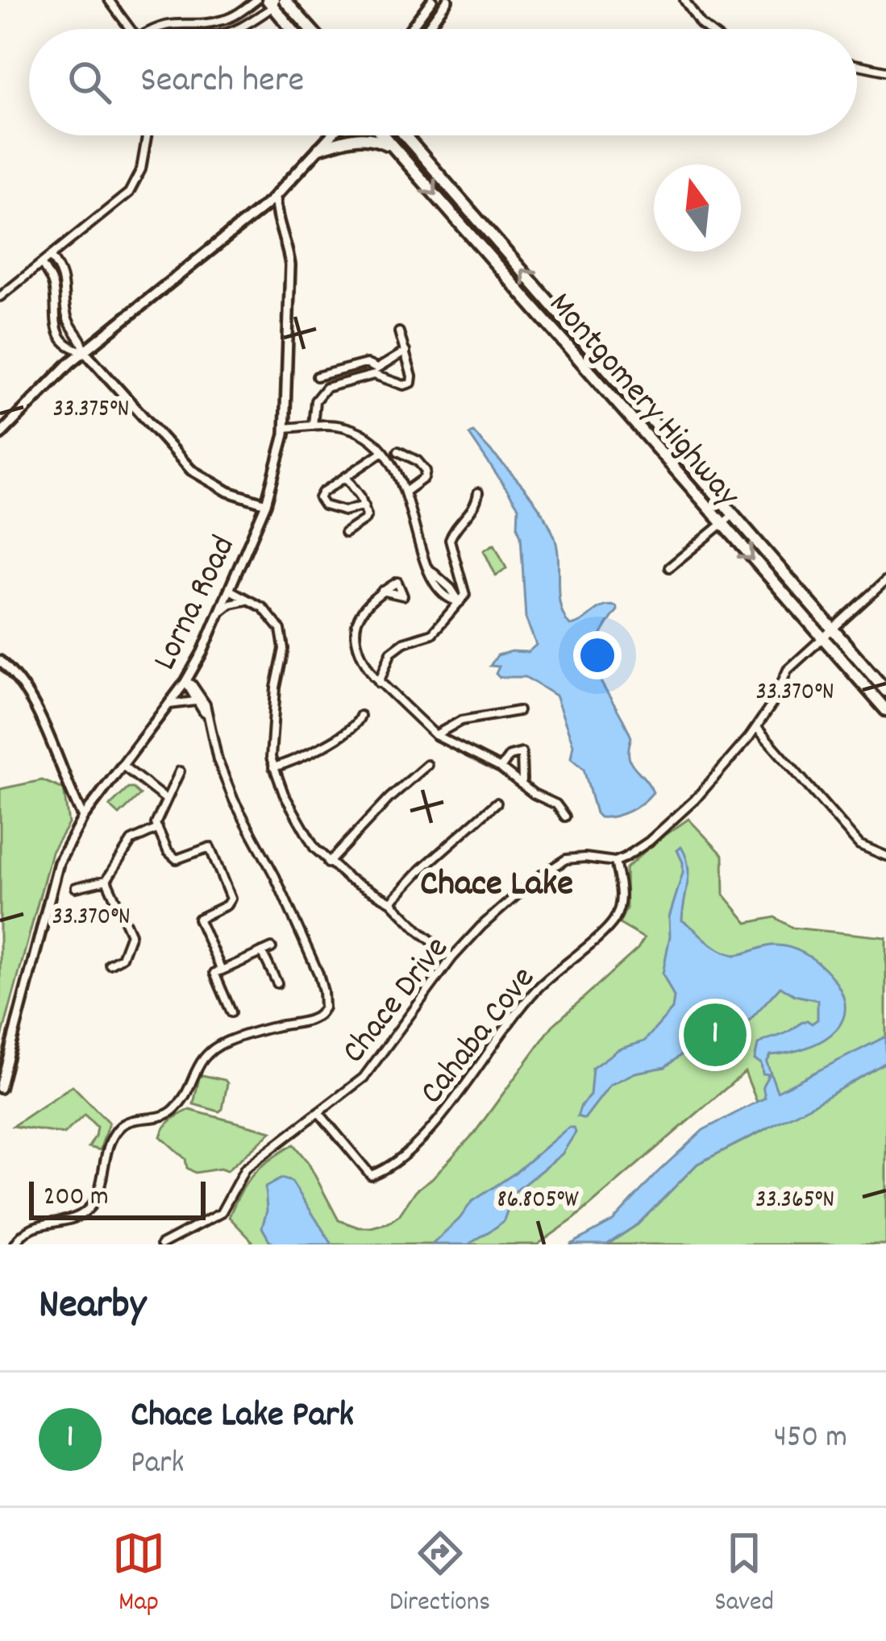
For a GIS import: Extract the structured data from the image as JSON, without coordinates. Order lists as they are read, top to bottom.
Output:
{
  "streets": {
    "main road": ["Montgomery Highway"],
    "street": ["Lorna Road", "Chace Drive", "Cahaba Cove"]
  },
  "crossings": [
    ["Chace Drive", "Cahaba Cove"]
  ],
  "districts": ["Chace Lake"],
  "scale_bar": "200 m",
  "north": "top",
  "page": {
    "search": "Search here",
    "pins": "1",
    "scale": "200 m",
    "heading": "Nearby",
    "list": [
      {
        "mark": "1",
        "name": "Chace Lake Park",
        "note": "Park",
        "value": "450 m"
      }
    ],
    "nav": ["Map", "Directions", "Saved"]
  },
  "coordinates": [
    "33.375°N",
    "33.370°N",
    "33.365°N",
    "86.805°W"
  ]
}
